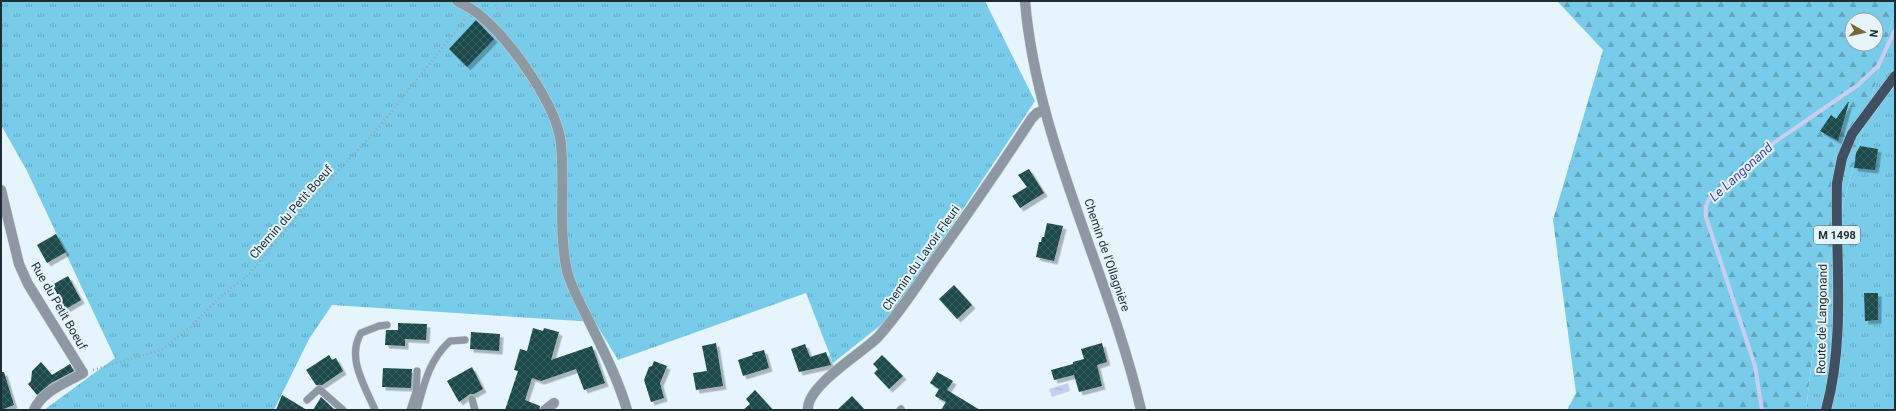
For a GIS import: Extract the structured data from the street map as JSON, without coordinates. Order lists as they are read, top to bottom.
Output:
{
  "streets": {
    "main road": ["M 1498", "Route de Langonand"],
    "street": ["Chemin de l'Ollagnière", "Chemin du Lavoir Fleuri", "Rue du Petit Boeuf"],
    "path": ["Chemin du Petit Boeuf"]
  },
  "crossings": [
    ["Chemin du Petit Boeuf", "Rue du Petit Boeuf"],
    ["Chemin de l'Ollagnière", "Chemin du Lavoir Fleuri"]
  ],
  "water": ["Le Langonand"],
  "north": "right"
}
